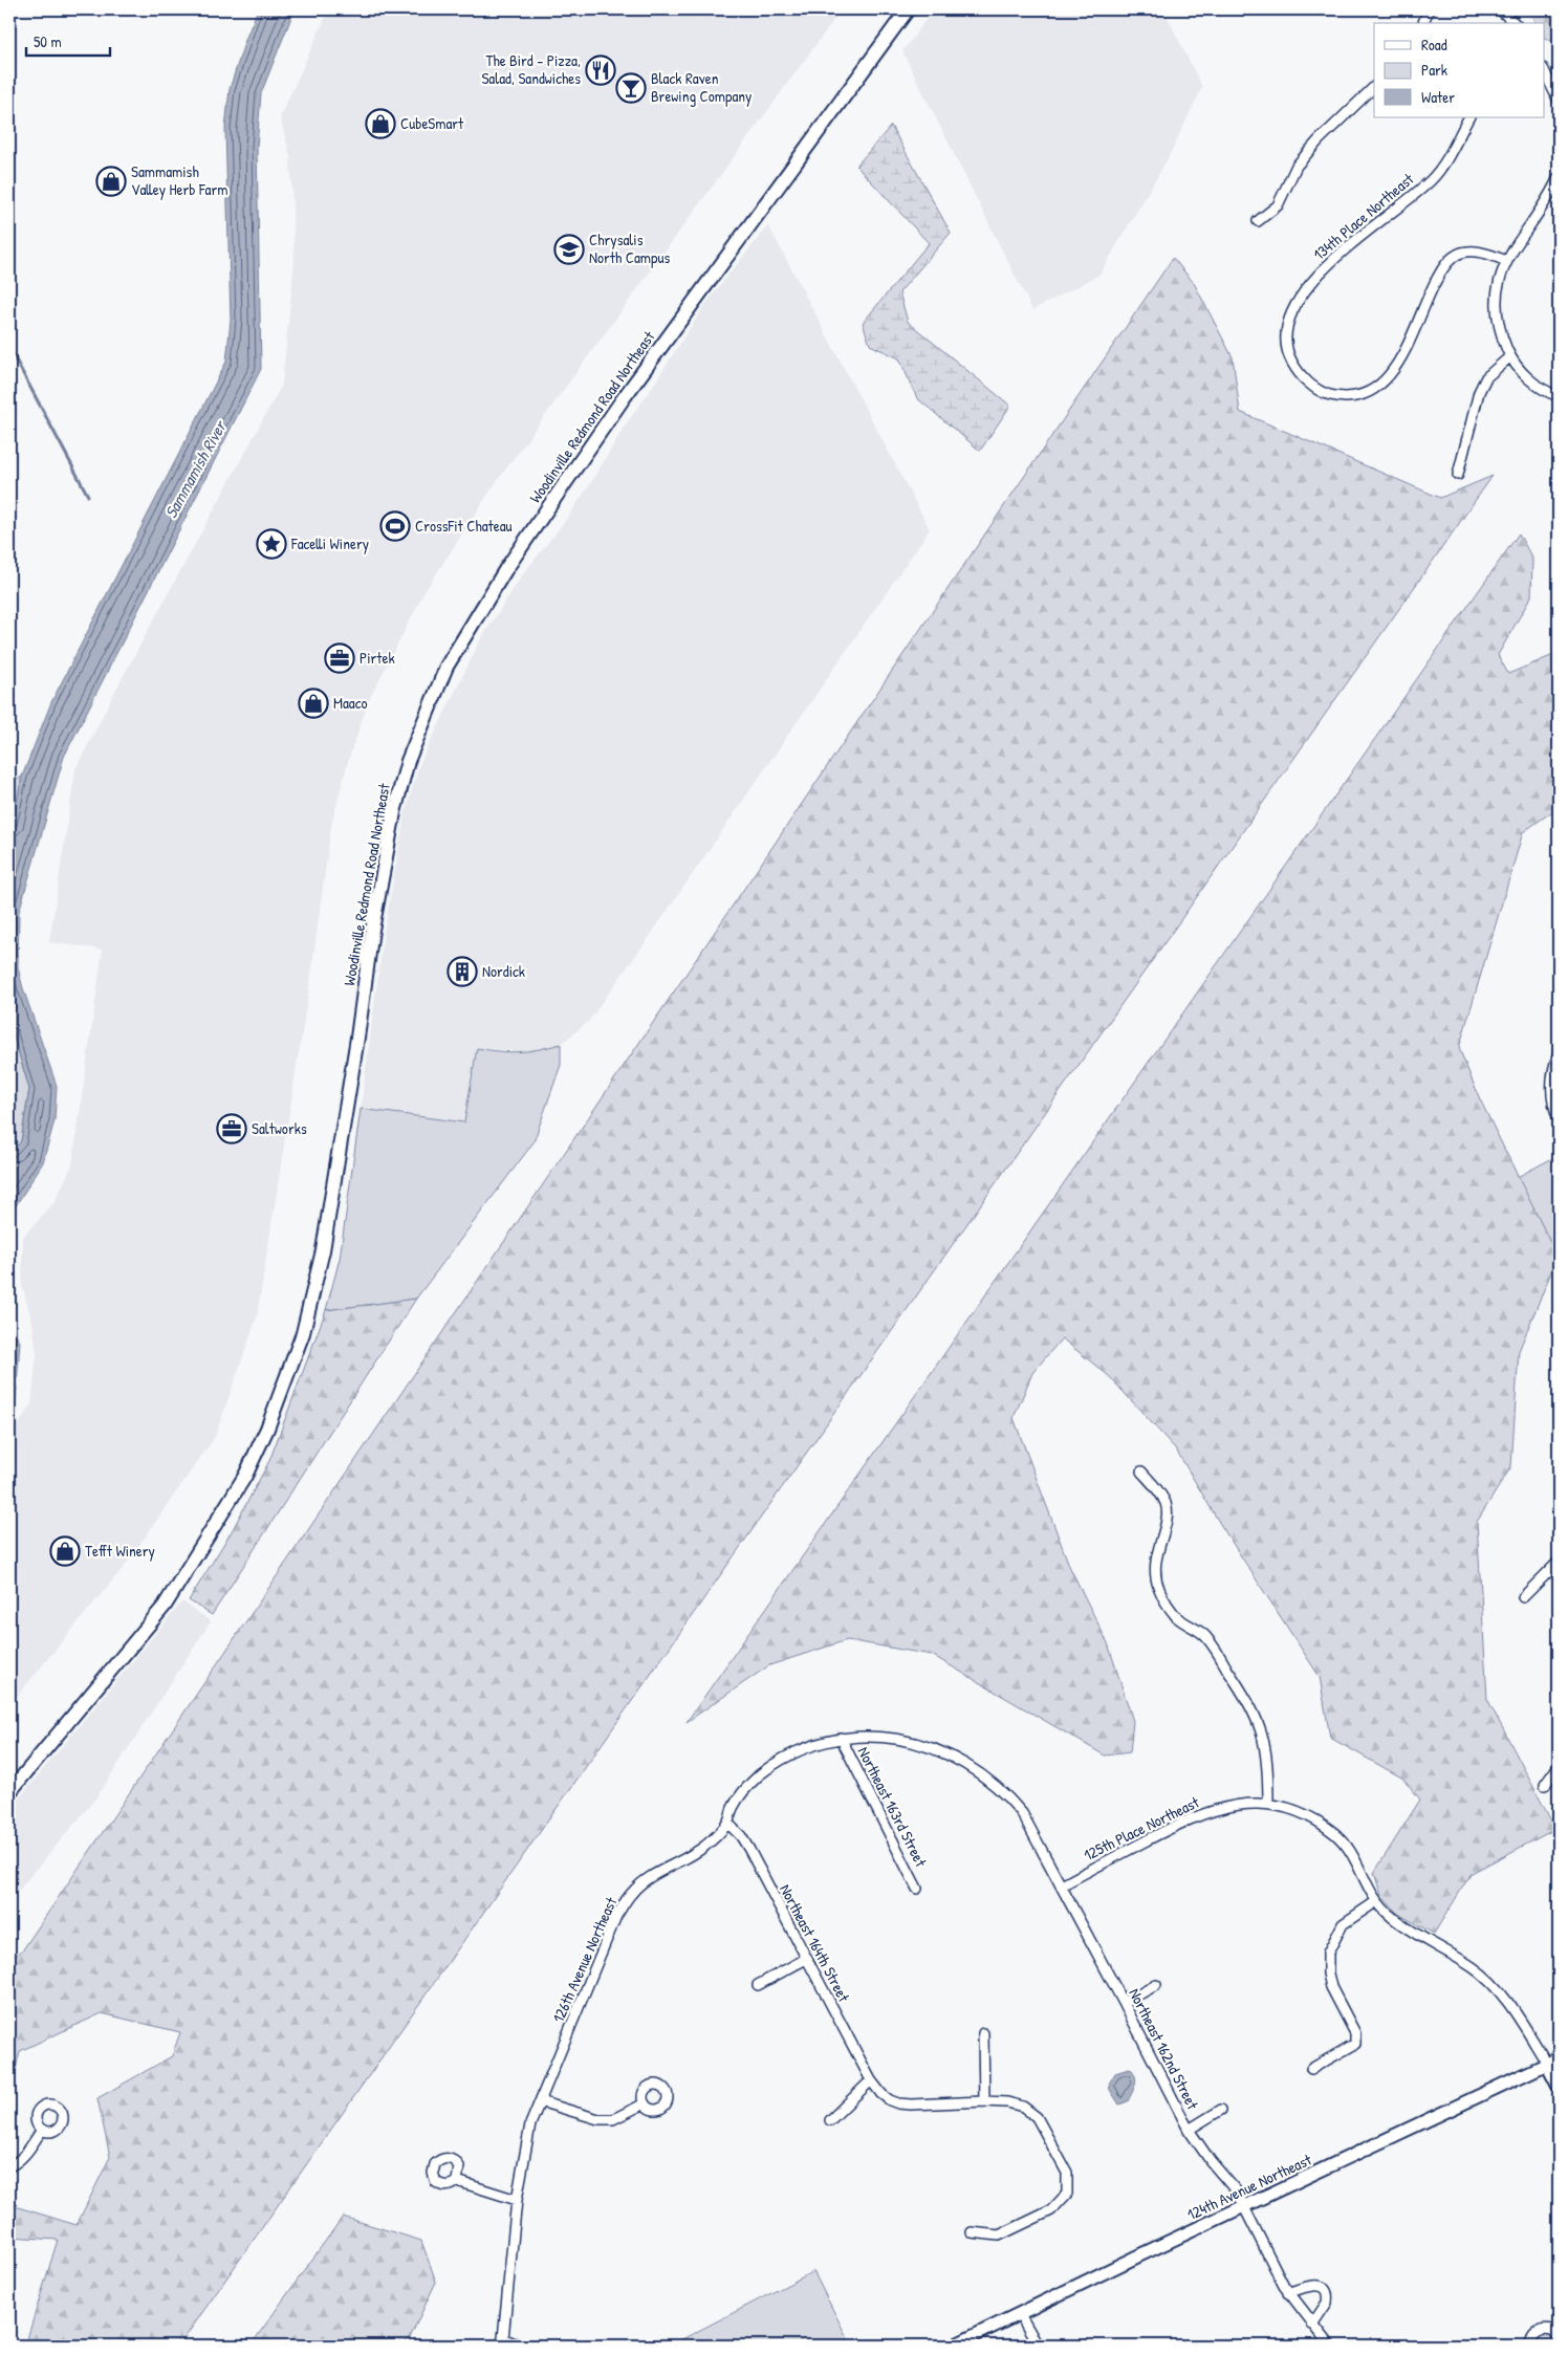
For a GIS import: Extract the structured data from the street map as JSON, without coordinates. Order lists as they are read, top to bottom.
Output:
{
  "streets": {
    "main road": ["Woodinville Redmond Road Northeast"],
    "street": [
      "134th Place Northeast",
      "Northeast 163rd Street",
      "125th Place Northeast",
      "Northeast 164th Street",
      "126th Avenue Northeast",
      "Northeast 162nd Street",
      "124th Avenue Northeast"
    ]
  },
  "crossings": [
    ["Northeast 163rd Street", "126th Avenue Northeast"],
    ["125th Place Northeast", "Northeast 162nd Street"],
    ["Northeast 164th Street", "126th Avenue Northeast"],
    ["126th Avenue Northeast", "Northeast 162nd Street"],
    ["Northeast 162nd Street", "124th Avenue Northeast"]
  ],
  "water": ["Sammamish River"],
  "places": {
    "restaurant": ["The Bird - Pizza, Salad, Sandwiches"],
    "bar": ["Black Raven Brewing Company"],
    "shop": [
      "CubeSmart",
      "Sammamish Valley Herb Farm",
      "Maaco",
      "Tefft Winery"
    ],
    "school or university": ["Chrysalis North Campus"],
    "sports": ["CrossFit Chateau"],
    "place": ["Facelli Winery"],
    "office": ["Pirtek", "Saltworks"],
    "building": ["Nordick"]
  },
  "legend": ["Road", "Park", "Water"],
  "scale_bar": "50 m"
}
